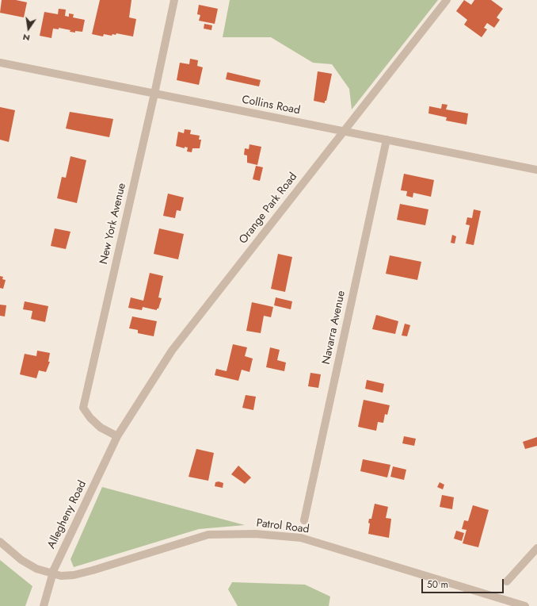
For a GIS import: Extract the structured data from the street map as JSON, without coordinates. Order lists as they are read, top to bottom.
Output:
{
  "streets": {
    "street": [
      "Collins Road",
      "Orange Park Road",
      "New York Avenue",
      "Navarra Avenue",
      "Allegheny Road",
      "Patrol Road"
    ]
  },
  "crossings": [
    ["Collins Road", "Orange Park Road"],
    ["Collins Road", "New York Avenue"],
    ["Collins Road", "Navarra Avenue"],
    ["Orange Park Road", "New York Avenue"],
    ["Orange Park Road", "Allegheny Road"],
    ["New York Avenue", "Allegheny Road"],
    ["Allegheny Road", "Patrol Road"]
  ],
  "scale_bar": "50 m",
  "north": "bottom"
}
